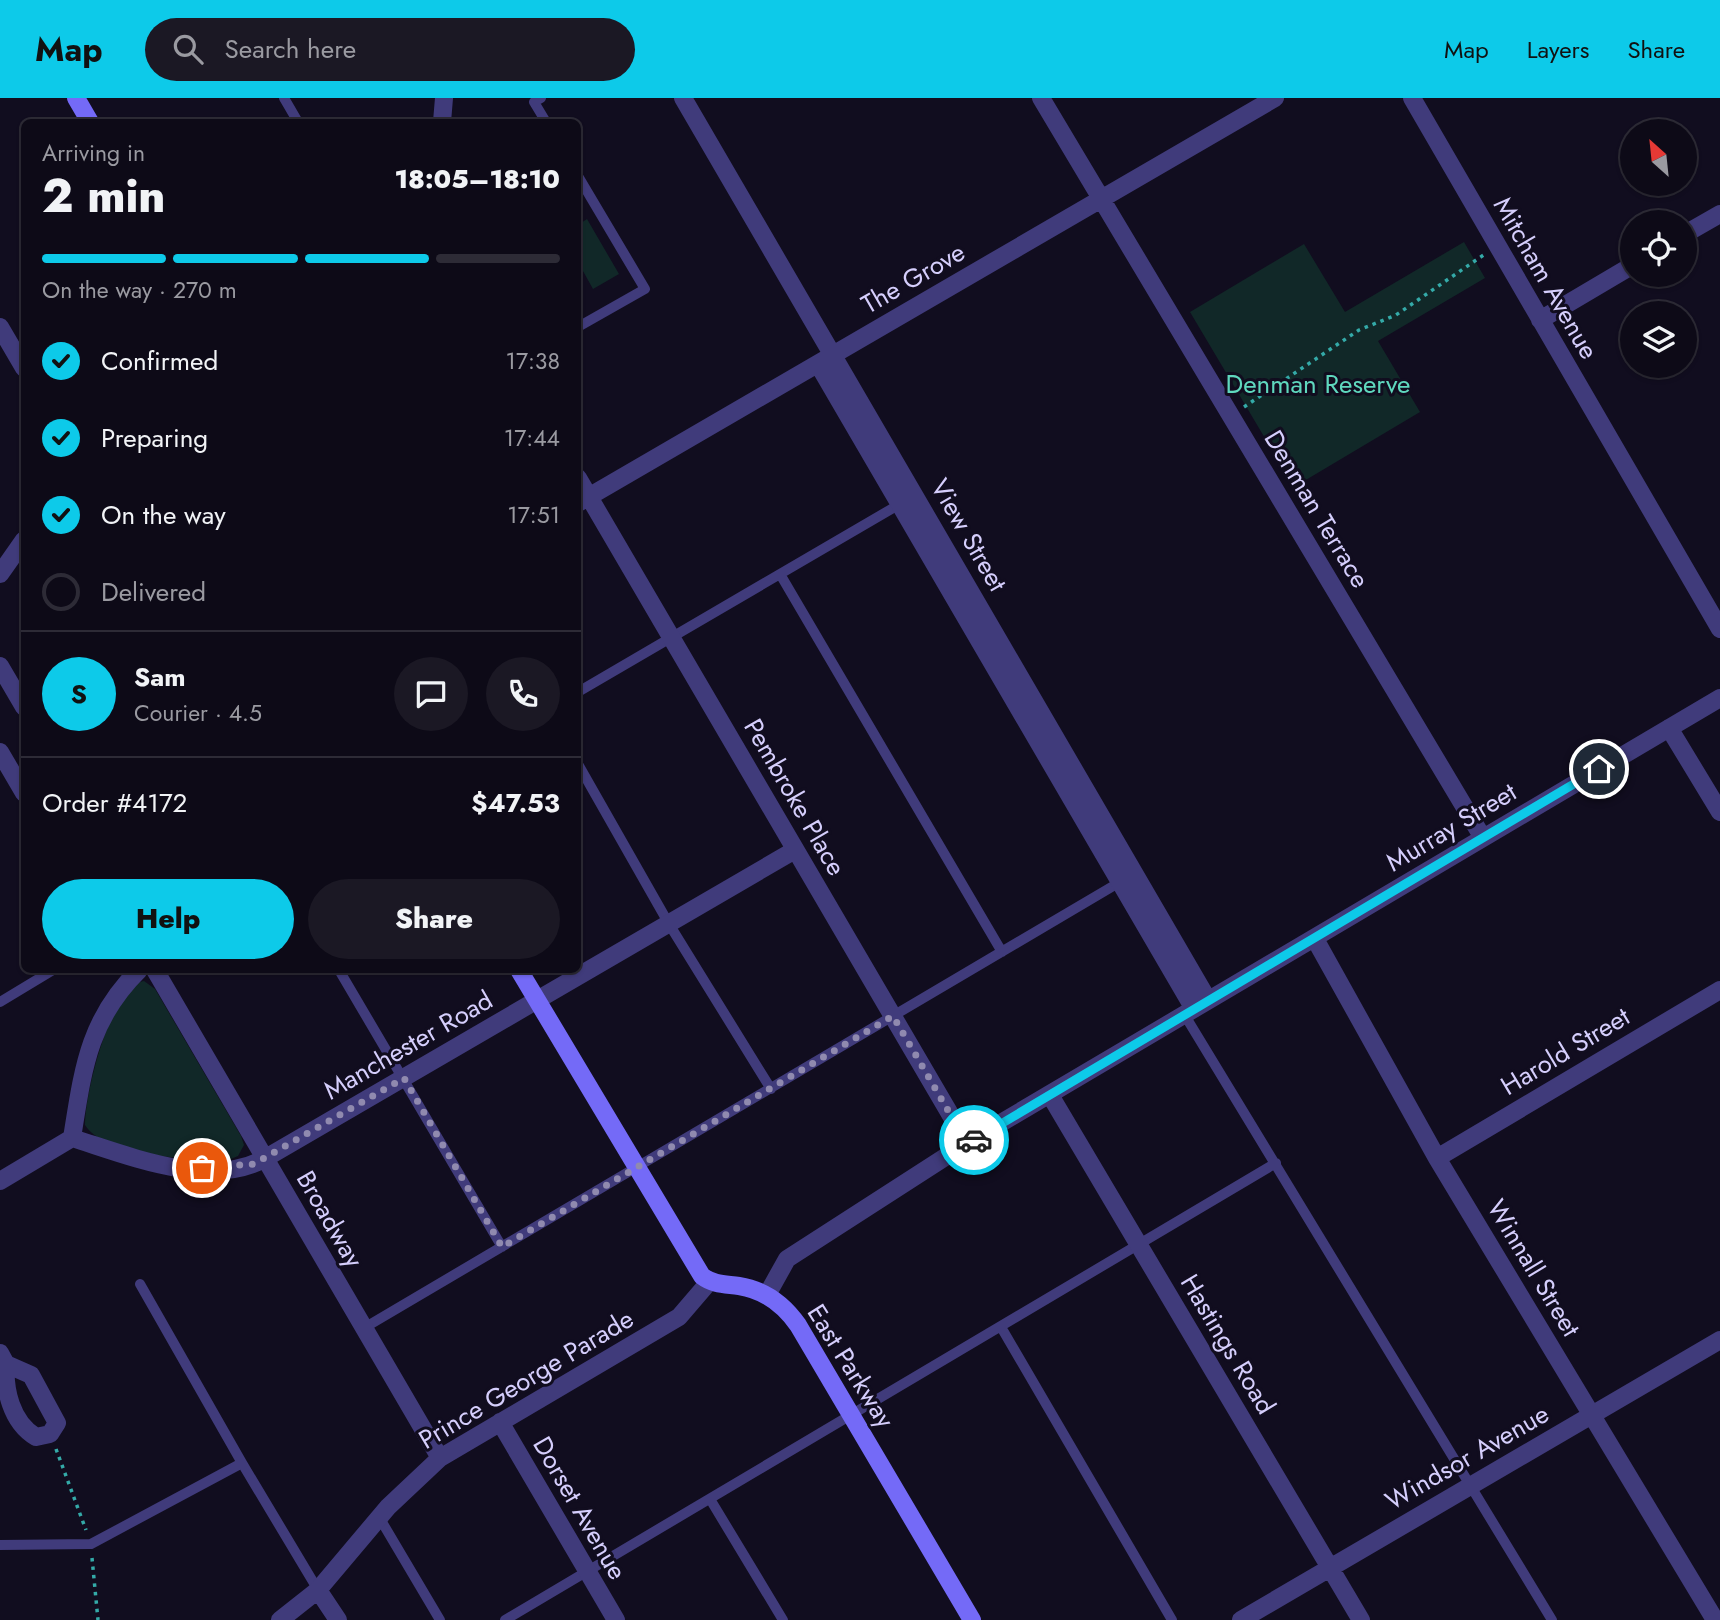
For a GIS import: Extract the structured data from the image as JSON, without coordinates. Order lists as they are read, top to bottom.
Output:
{
  "streets": {
    "street": [
      "The Grove",
      "Mitcham Avenue",
      "Denman Terrace",
      "View Street",
      "Pembroke Place",
      "Murray Street",
      "Manchester Road",
      "Harold Street",
      "Broadway",
      "Winnall Street",
      "Hastings Road",
      "East Parkway",
      "Prince George Parade",
      "Windsor Avenue",
      "Dorset Avenue"
    ]
  },
  "crossings": [
    ["The Grove", "Denman Terrace"],
    ["The Grove", "View Street"],
    ["The Grove", "Pembroke Place"],
    ["Denman Terrace", "Murray Street"],
    ["View Street", "Murray Street"],
    ["Pembroke Place", "Manchester Road"],
    ["Murray Street", "Winnall Street"],
    ["Manchester Road", "Broadway"],
    ["Harold Street", "Winnall Street"],
    ["Broadway", "Prince George Parade"],
    ["Winnall Street", "Windsor Avenue"],
    ["Hastings Road", "Windsor Avenue"],
    ["East Parkway", "Prince George Parade"],
    ["Prince George Parade", "Dorset Avenue"]
  ],
  "parks": ["Denman Reserve"],
  "north": "top left",
  "page": {
    "header": "Map",
    "search": "Search here",
    "nav": ["Map", "Layers", "Share"],
    "heading": ["2 min", "Arriving in", "18:05–18:10"],
    "panel": [
      "Sam",
      "Courier · 4.5",
      "Order #4172",
      "$47.53"
    ],
    "bar": "On the way · 270 m",
    "list": [
      ["Confirmed", "17:38"],
      ["Preparing", "17:44"],
      ["On the way", "17:51"],
      "Delivered"
    ],
    "round": "S",
    "buttons": ["Help", "Share"]
  }
}
